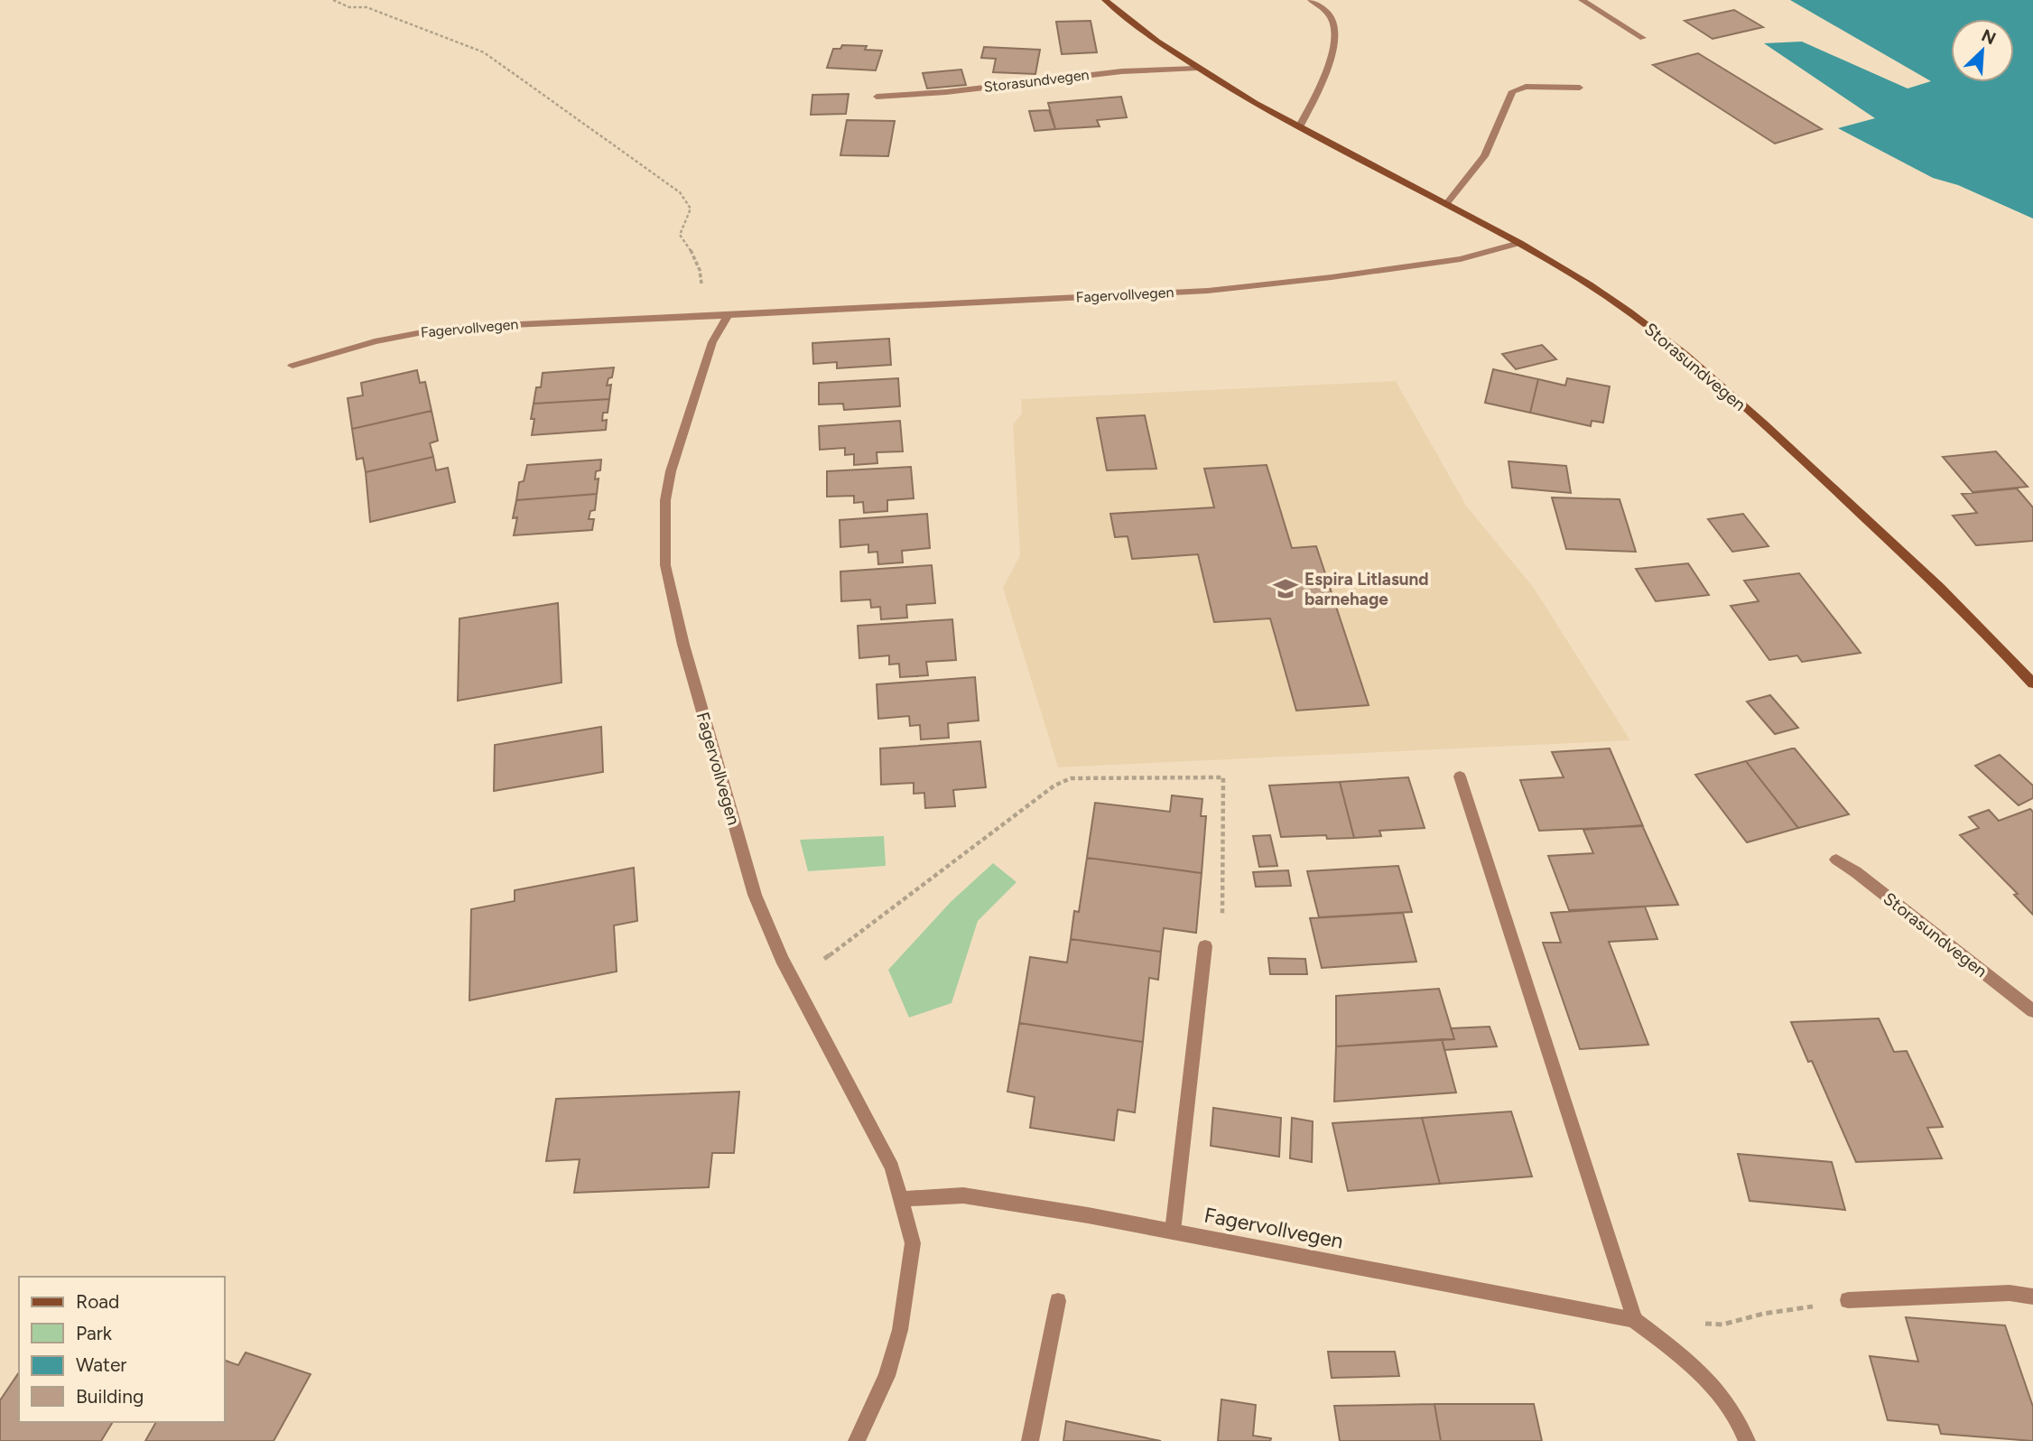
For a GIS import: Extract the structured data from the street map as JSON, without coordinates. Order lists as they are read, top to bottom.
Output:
{
  "streets": {
    "main road": ["Storasundvegen"],
    "street": ["Fagervollvegen"]
  },
  "crossings": [
    ["Storasundvegen", "Fagervollvegen"]
  ],
  "places": {
    "school or university": ["Espira Litlasund barnehage"]
  },
  "legend": [
    "Road",
    "Park",
    "Water",
    "Building"
  ],
  "north": "top right"
}
